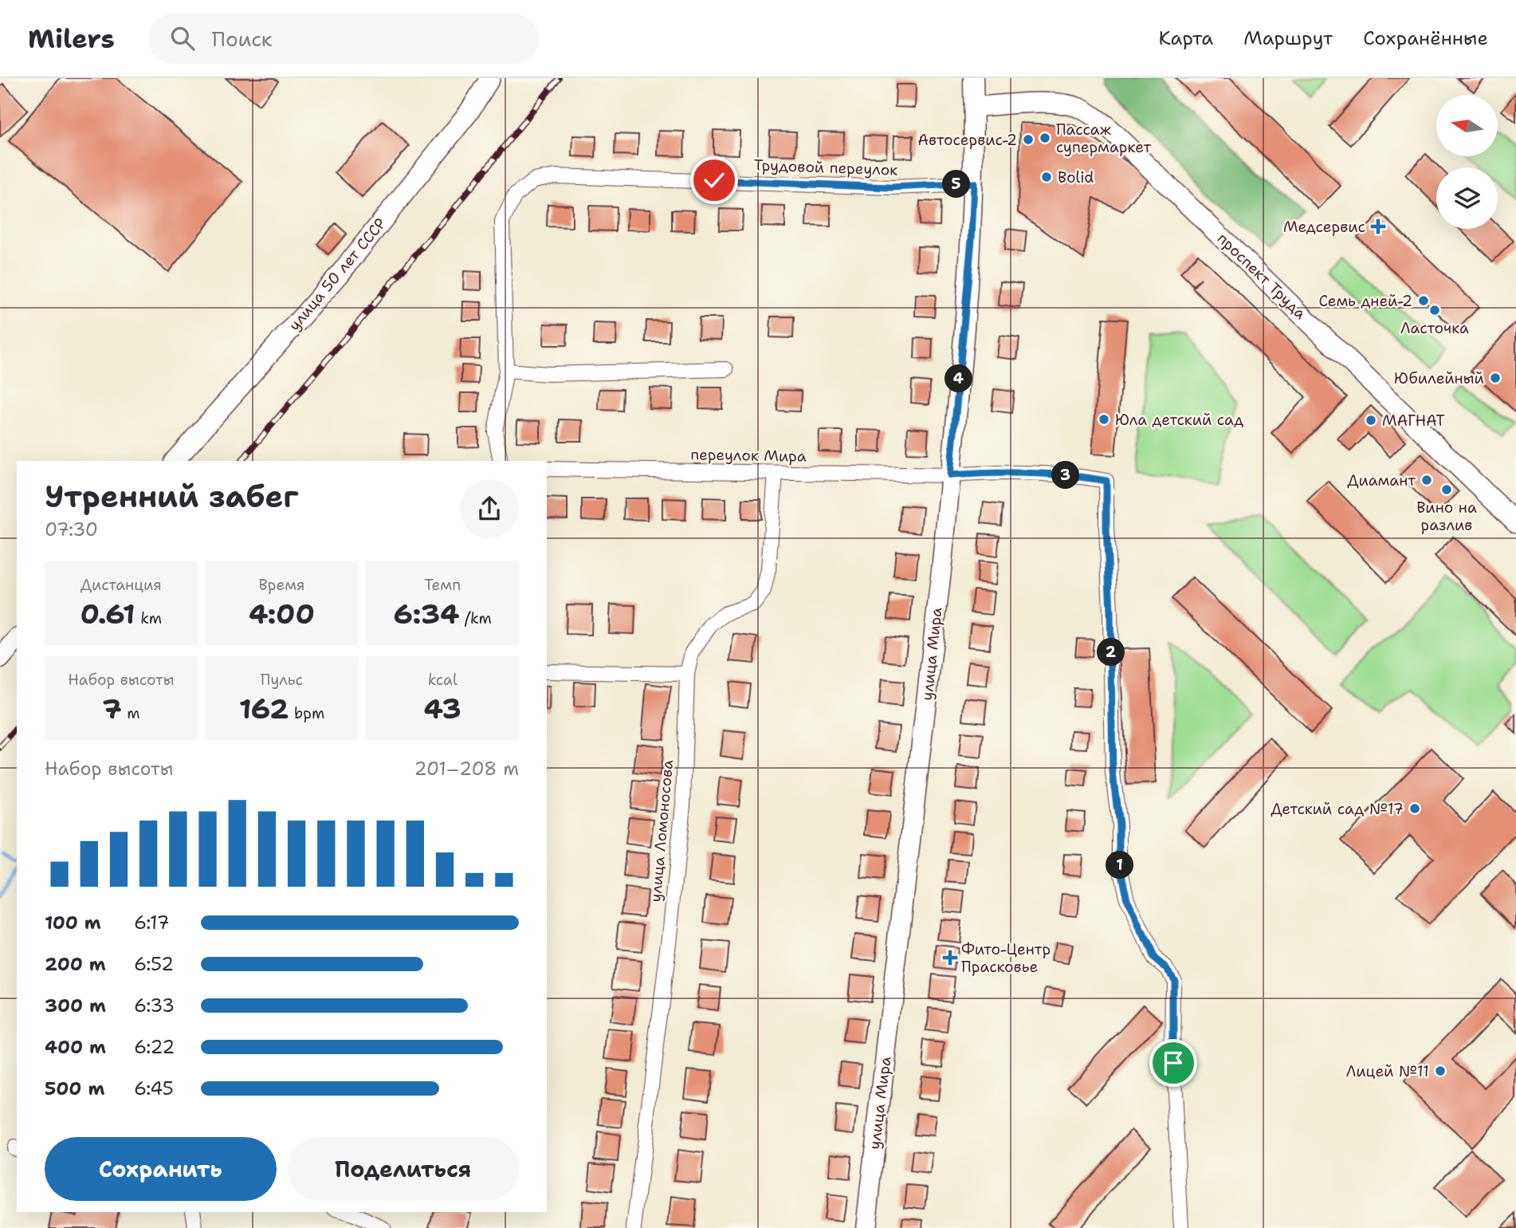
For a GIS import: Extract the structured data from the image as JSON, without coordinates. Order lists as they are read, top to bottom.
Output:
{
  "streets": {
    "street": [
      "Трудовой переулок",
      "улица 50 лет СССР",
      "проспект Труда",
      "переулок Мира",
      "улица Мира",
      "улица Ломоносова"
    ]
  },
  "crossings": [
    ["Трудовой переулок", "улица Мира"],
    ["проспект Труда", "улица Мира"],
    ["переулок Мира", "улица Мира"],
    ["переулок Мира", "улица Ломоносова"]
  ],
  "places": {
    "other": [
      "Пассаж супермаркет",
      "Автосервис-2",
      "Bolid",
      "Семь дней-2",
      "Ласточка",
      "Юбилейный",
      "Юла детский сад",
      "МАГНАТ",
      "Диамант",
      "Вино на разлив",
      "Детский сад №17",
      "Лицей №11"
    ],
    "health": ["Медсервис", "Фито-Центр Прасковье"]
  },
  "north": "left",
  "page": {
    "header": "Milers",
    "search": "Поиск",
    "nav": ["Карта", "Маршрут", "Сохранённые"],
    "pins": [
      "5",
      "4",
      "3",
      "2",
      "1"
    ],
    "heading": ["Утренний забег", "07:30"],
    "stats": [
      ["Дистанция", "0.61 km"],
      ["Время", "4:00"],
      ["Темп", "6:34 /km"],
      ["Набор высоты", "7 m"],
      ["Пульс", "162 bpm"],
      ["kcal", "43"]
    ],
    "chart": ["Набор высоты", "201–208 m"],
    "list": [
      {
        "name": "100 m",
        "note": "6:17"
      },
      {
        "name": "200 m",
        "note": "6:52"
      },
      {
        "name": "300 m",
        "note": "6:33"
      },
      {
        "name": "400 m",
        "note": "6:22"
      },
      {
        "name": "500 m",
        "note": "6:45"
      }
    ],
    "buttons": ["Сохранить", "Поделиться"]
  }
}
